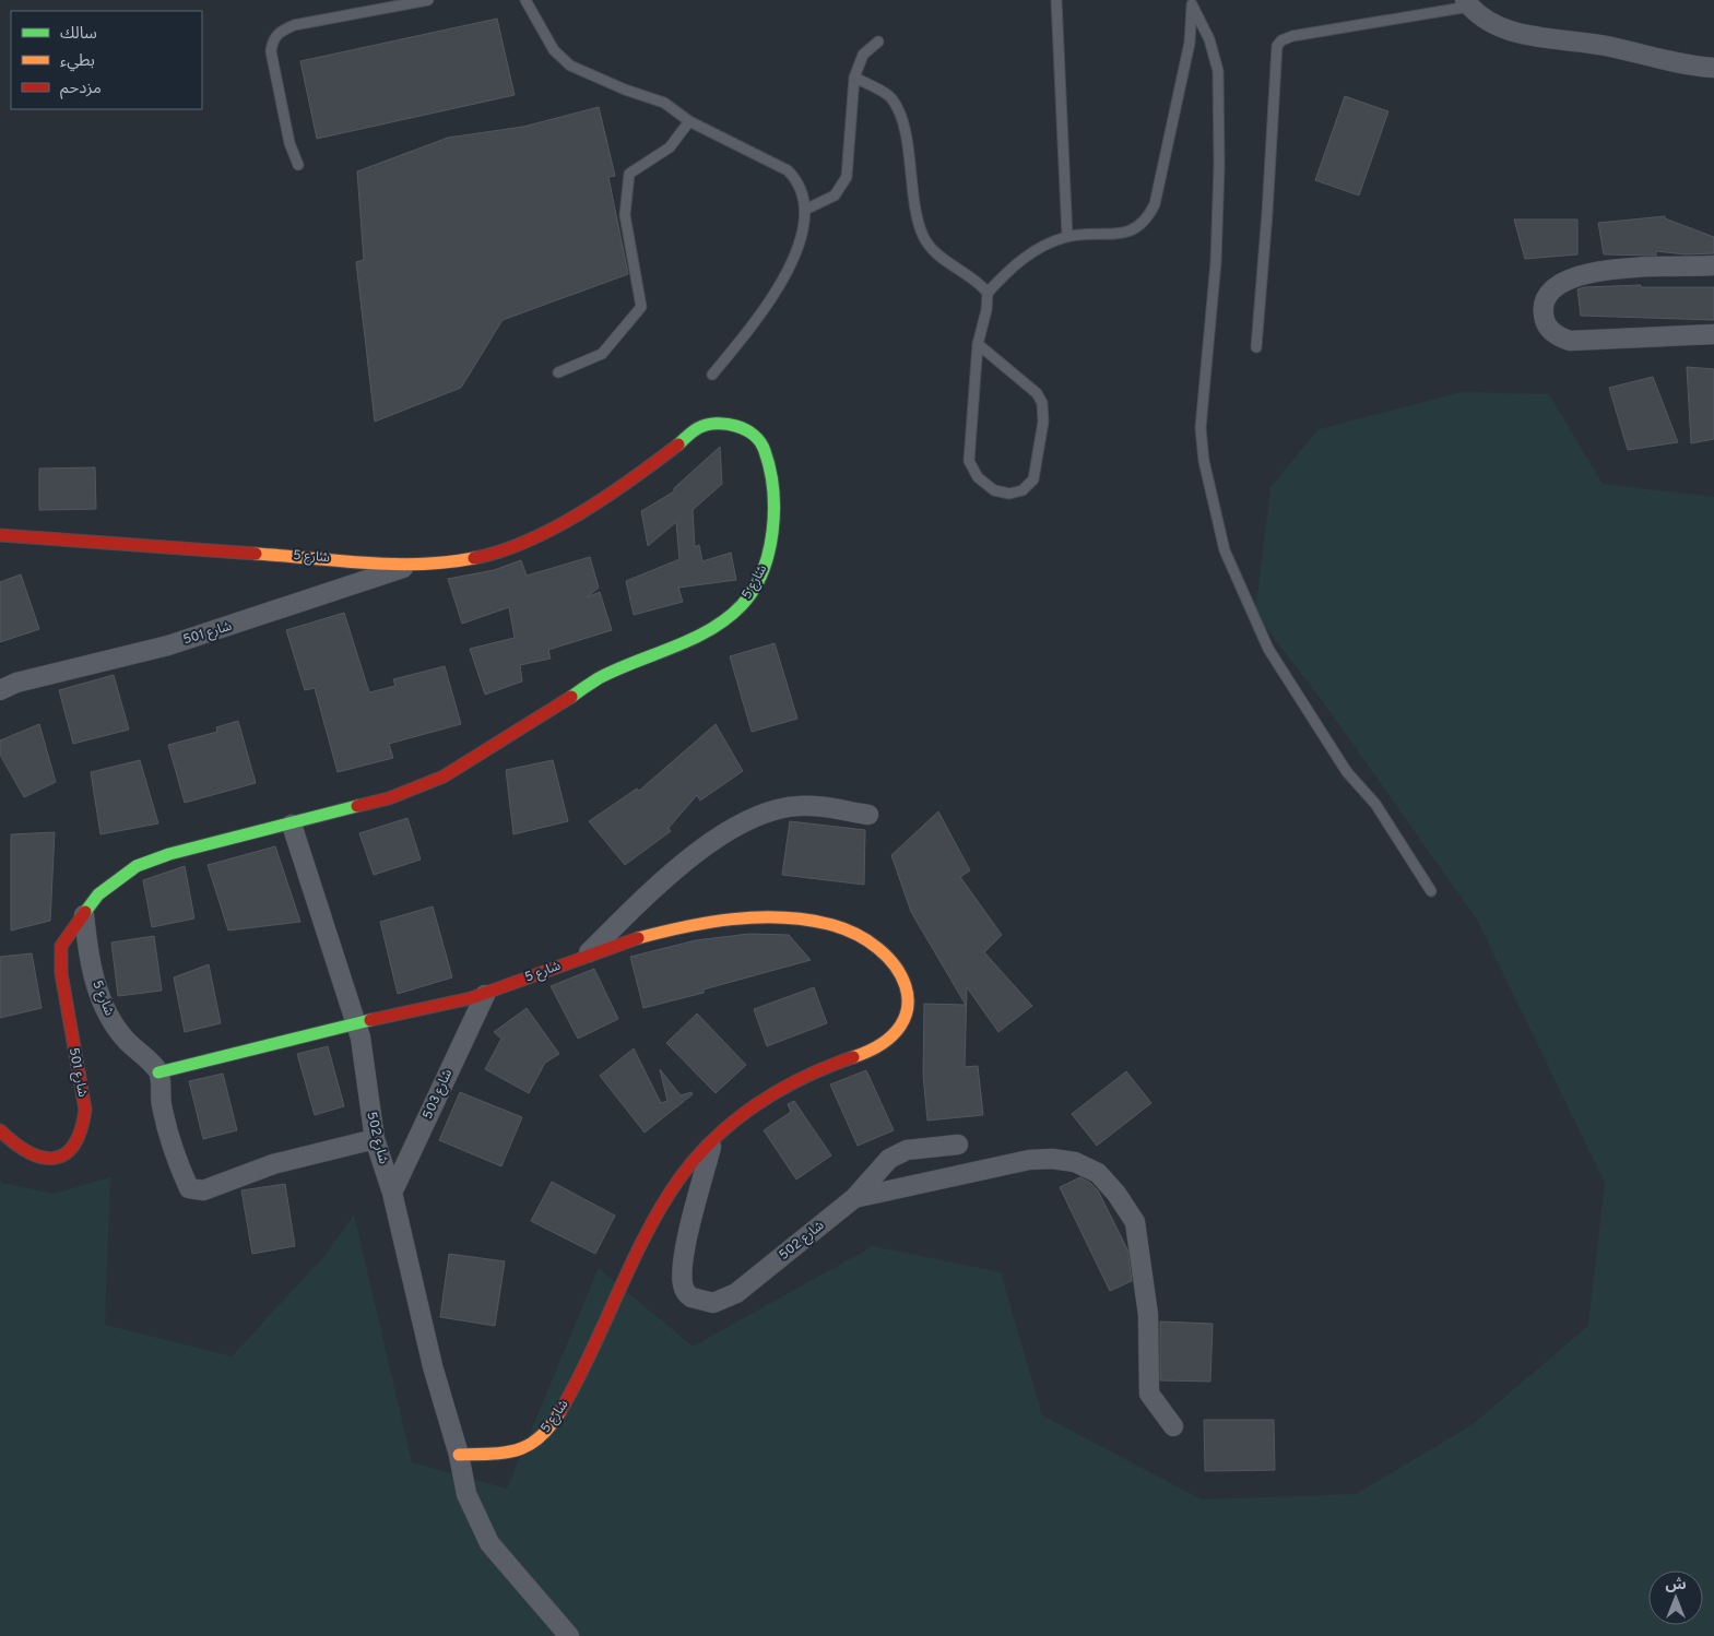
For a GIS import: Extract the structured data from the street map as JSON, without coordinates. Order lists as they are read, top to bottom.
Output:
{
  "streets": {
    "street": [
      "شارع 5",
      "شارع 501",
      "شارع 503",
      "شارع 502"
    ]
  },
  "crossings": [
    ["شارع 5", "شارع 501"],
    ["شارع 5", "شارع 503"],
    ["شارع 5", "شارع 502"],
    ["شارع 503", "شارع 502"]
  ],
  "legend": ["سالك", "بطيء", "مزدحم"],
  "north": "top"
}
